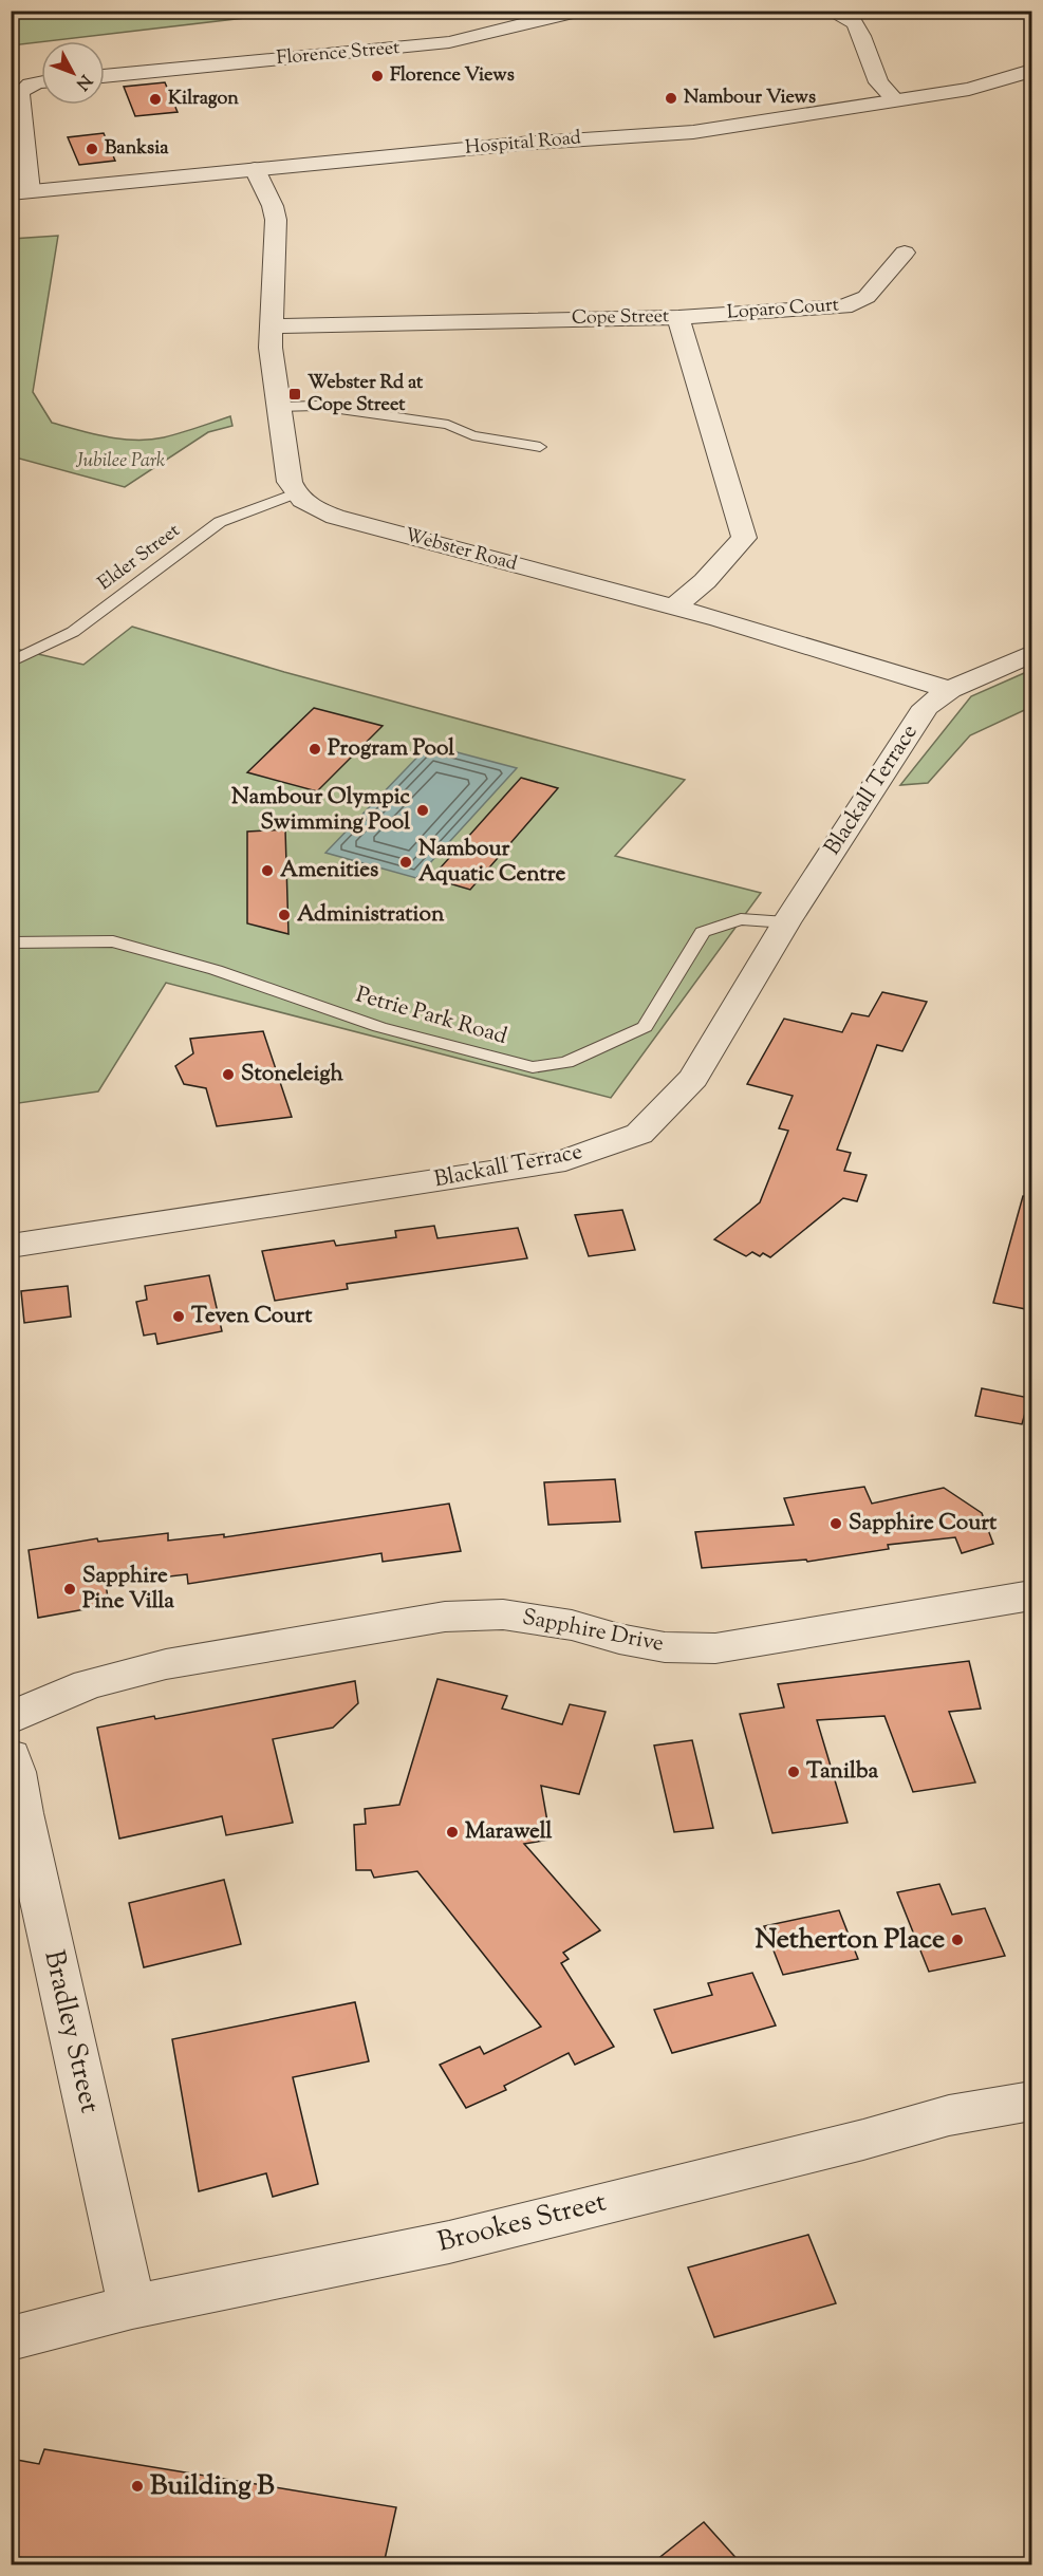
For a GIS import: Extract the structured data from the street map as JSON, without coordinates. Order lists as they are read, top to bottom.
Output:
{
  "streets": {
    "street": [
      "Florence Street",
      "Hospital Road",
      "Loparo Court",
      "Cope Street",
      "Webster Road",
      "Blackall Terrace",
      "Sapphire Drive",
      "Bradley Street",
      "Brookes Street"
    ],
    "lane": ["Elder Street", "Petrie Park Road"]
  },
  "crossings": [
    ["Loparo Court", "Cope Street"],
    ["Cope Street", "Webster Road"],
    ["Webster Road", "Elder Street"],
    ["Webster Road", "Blackall Terrace"],
    ["Blackall Terrace", "Petrie Park Road"],
    ["Bradley Street", "Brookes Street"]
  ],
  "parks": ["Jubilee Park"],
  "places": {
    "other": [
      "Florence Views",
      "Nambour Views",
      "Kilragon",
      "Banksia",
      "Program Pool",
      "Nambour Olympic Swimming Pool",
      "Nambour Aquatic Centre",
      "Amenities",
      "Administration",
      "Stoneleigh",
      "Teven Court",
      "Sapphire Court",
      "Sapphire Pine Villa",
      "Tanilba",
      "Marawell",
      "Netherton Place",
      "Building B"
    ],
    "transit": ["Webster Rd at Cope Street"]
  },
  "north": "bottom right"
}
